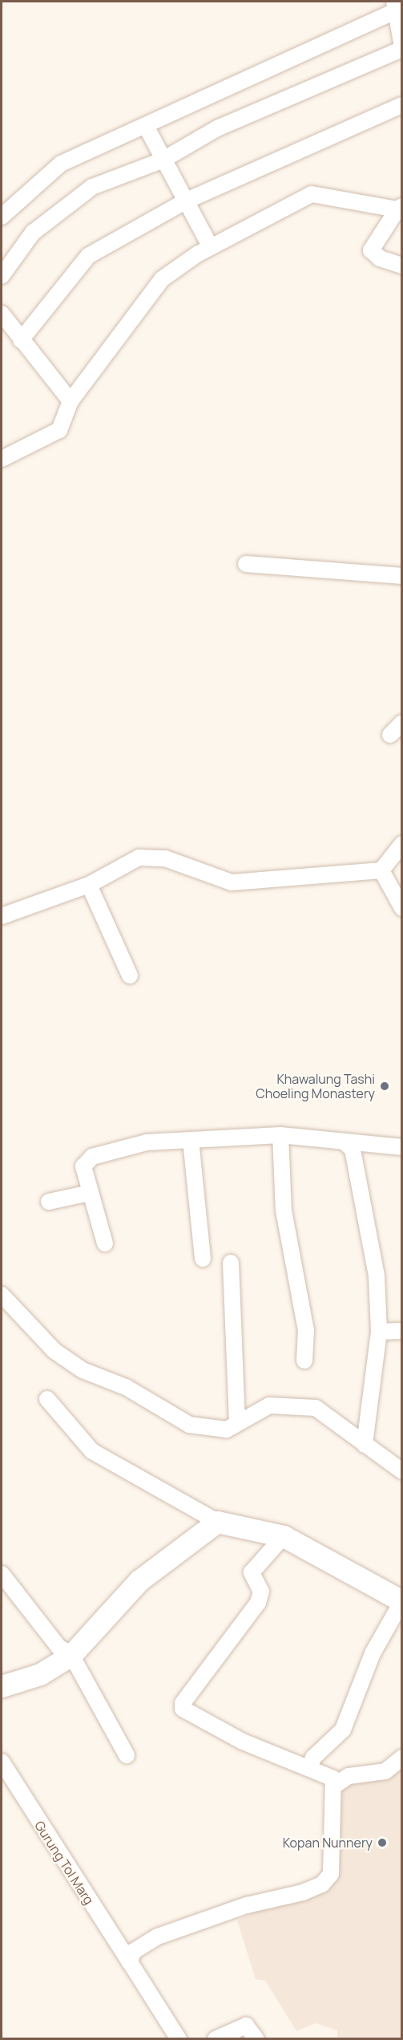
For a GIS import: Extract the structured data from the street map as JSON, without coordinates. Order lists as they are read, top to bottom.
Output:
{
  "streets": {
    "street": ["Gurung Tol Marg"]
  },
  "places": ["Khawalung Tashi Choeling Monastery", "Kopan Nunnery"]
}
